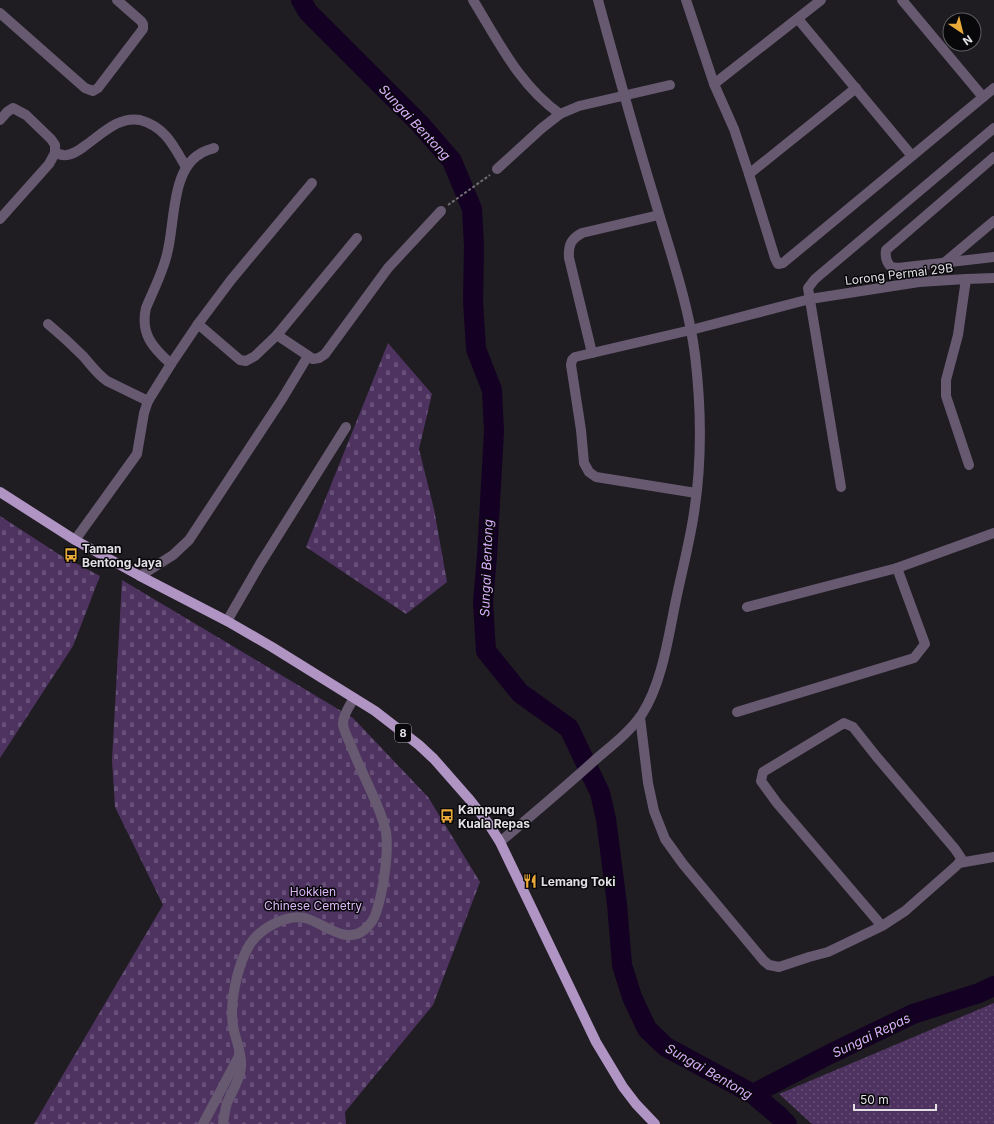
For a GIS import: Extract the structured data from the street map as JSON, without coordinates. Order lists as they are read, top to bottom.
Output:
{
  "streets": {
    "main road": ["8"],
    "street": ["Lorong Permai 29B"]
  },
  "water": ["Sungai Bentong", "Sungai Repas"],
  "parks": ["Hokkien Chinese Cemetry"],
  "places": {
    "bus stop": ["Taman Bentong Jaya", "Kampung Kuala Repas"],
    "restaurant": ["Lemang Toki"]
  },
  "scale_bar": "50 m",
  "north": "bottom right"
}
